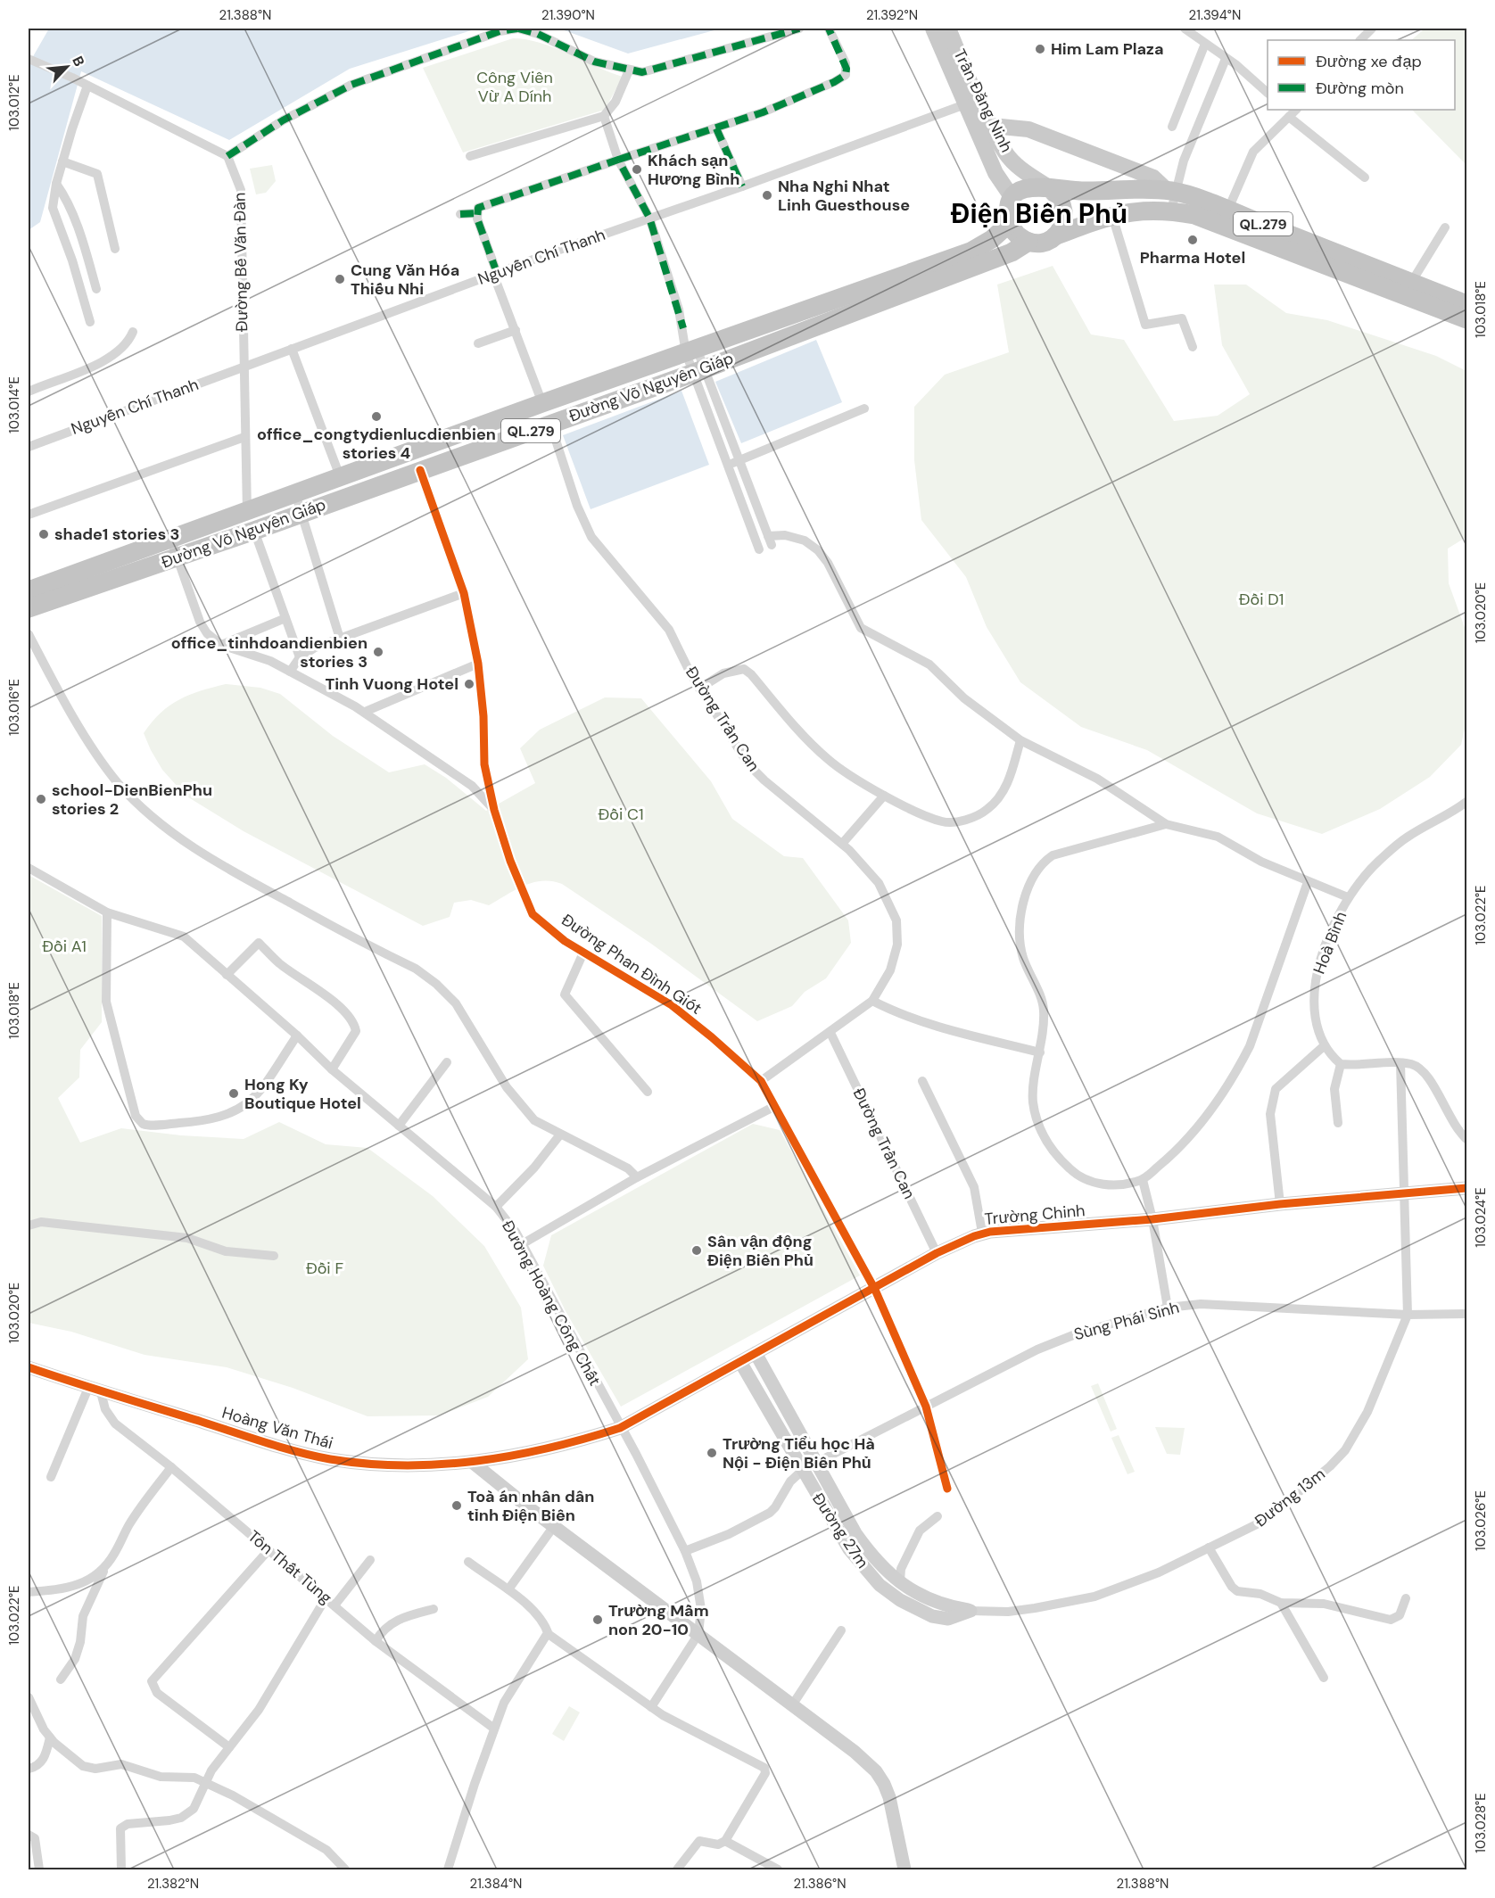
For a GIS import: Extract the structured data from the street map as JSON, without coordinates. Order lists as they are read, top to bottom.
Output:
{
  "streets": {
    "highway": ["QL.279", "Đường Võ Nguyên Giáp"],
    "main road": ["Trần Đăng Ninh"],
    "street": [
      "Nguyễn Chí Thanh",
      "Đường Bế Văn Đàn",
      "Đường Trần Can",
      "Hoà Bình",
      "Đường Phan Đình Giót",
      "Trường Chinh",
      "Đường Hoàng Công Chất",
      "Sùng Phái Sinh",
      "Hoàng Văn Thái",
      "Đường 13m",
      "Đường 27m",
      "Tôn Thất Tùng"
    ]
  },
  "crossings": [
    ["Trần Đăng Ninh", "QL.279"],
    ["Trần Đăng Ninh", "Nguyễn Chí Thanh"],
    ["Trần Đăng Ninh", "Đường Võ Nguyên Giáp"],
    ["QL.279", "Đường Võ Nguyên Giáp"],
    ["Nguyễn Chí Thanh", "Đường Bế Văn Đàn"],
    ["Đường Bế Văn Đàn", "Đường Võ Nguyên Giáp"],
    ["Đường Võ Nguyên Giáp", "Đường Trần Can"],
    ["Đường Võ Nguyên Giáp", "Đường Phan Đình Giót"],
    ["Đường Trần Can", "Đường Phan Đình Giót"],
    ["Đường Trần Can", "Trường Chinh"],
    ["Đường Phan Đình Giót", "Trường Chinh"],
    ["Đường Phan Đình Giót", "Sùng Phái Sinh"],
    ["Trường Chinh", "Đường Hoàng Công Chất"],
    ["Trường Chinh", "Hoàng Văn Thái"],
    ["Trường Chinh", "Đường 13m"],
    ["Trường Chinh", "Đường 27m"],
    ["Đường Hoàng Công Chất", "Hoàng Văn Thái"],
    ["Sùng Phái Sinh", "Đường 13m"],
    ["Sùng Phái Sinh", "Đường 27m"],
    ["Hoàng Văn Thái", "Tôn Thất Tùng"],
    ["Đường 13m", "Đường 27m"]
  ],
  "districts": ["Điện Biên Phủ"],
  "parks": [
    "Công Viên Vừ A Dính",
    "Đồi D1",
    "Đồi C1",
    "Đồi A1",
    "Đồi F"
  ],
  "places": [
    "Him Lam Plaza",
    "Khách sạn Hương Bình",
    "Nha Nghi Nhat Linh Guesthouse",
    "Pharma Hotel",
    "Cung Văn Hóa Thiếu Nhi",
    "office_congtydienlucdienbien stories 4",
    "shade1 stories 3",
    "office_tinhdoandienbien stories 3",
    "Tinh Vuong Hotel",
    "school-DienBienPhu stories 2",
    "Hong Ky Boutique Hotel",
    "Sân vận động Điện Biên Phủ",
    "Trường Tiểu học Hà Nội - Điện Biên Phủ",
    "Toà án nhân dân tỉnh Điện Biên",
    "Trường Mầm non 20-10"
  ],
  "legend": ["Đường xe đạp", "Đường mòn"],
  "north": "top right",
  "coordinates": [
    "21.388°N",
    "21.390°N",
    "21.392°N",
    "21.394°N",
    "103.012°E",
    "103.018°E",
    "103.014°E",
    "103.020°E",
    "103.016°E",
    "103.022°E",
    "103.024°E",
    "103.026°E",
    "103.028°E",
    "21.382°N",
    "21.384°N",
    "21.386°N"
  ]
}
